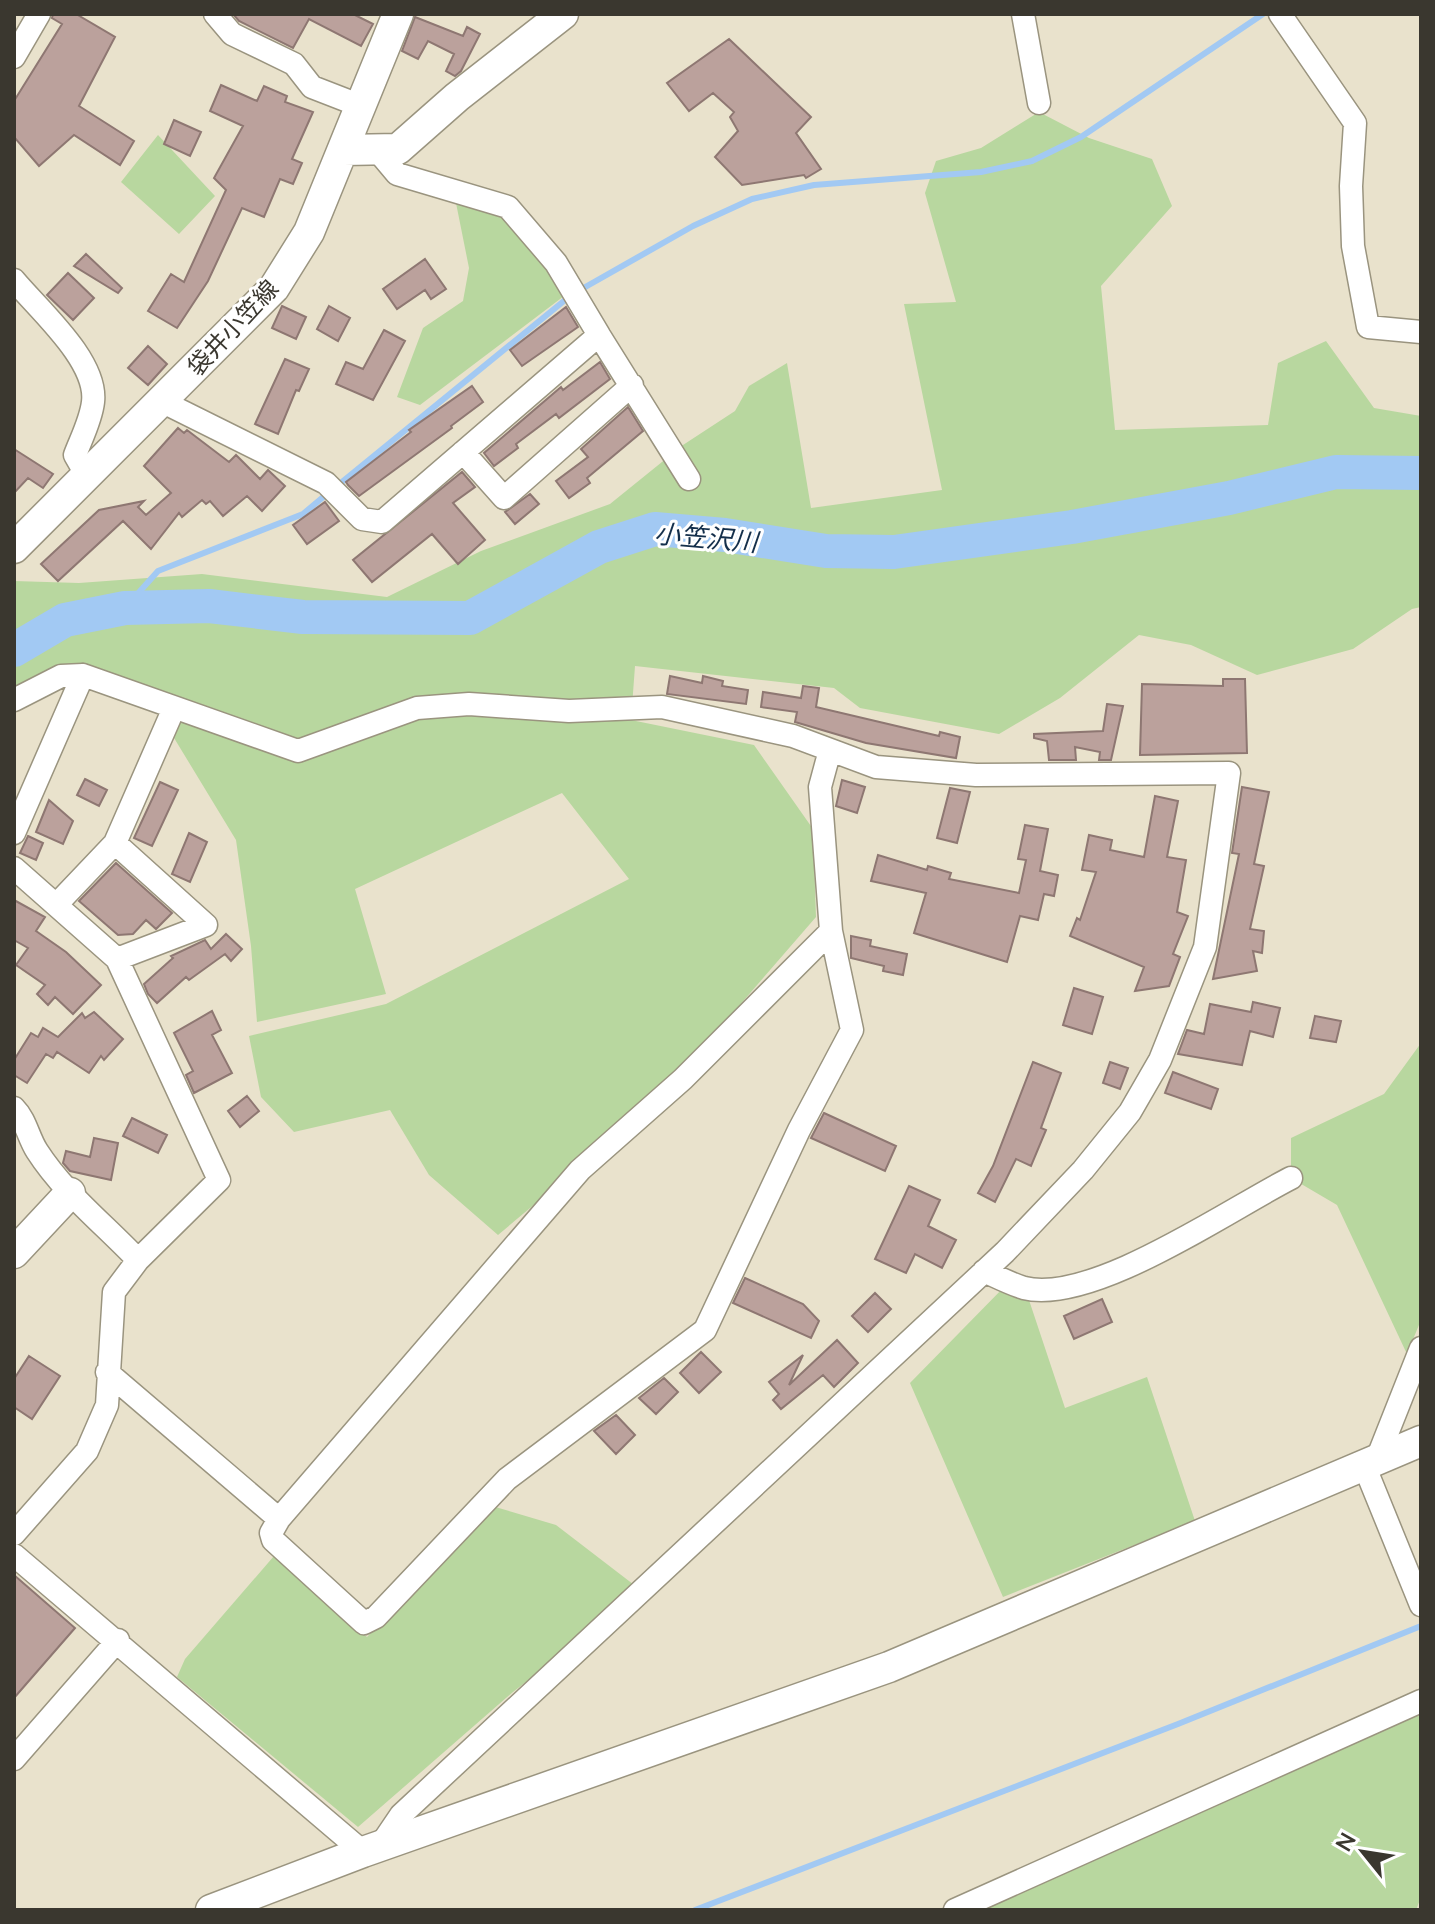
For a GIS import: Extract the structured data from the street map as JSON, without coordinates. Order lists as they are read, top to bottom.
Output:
{
  "streets": {
    "street": ["袋井小笠線"]
  },
  "water": ["小笠沢川"],
  "north": "top left"
}
